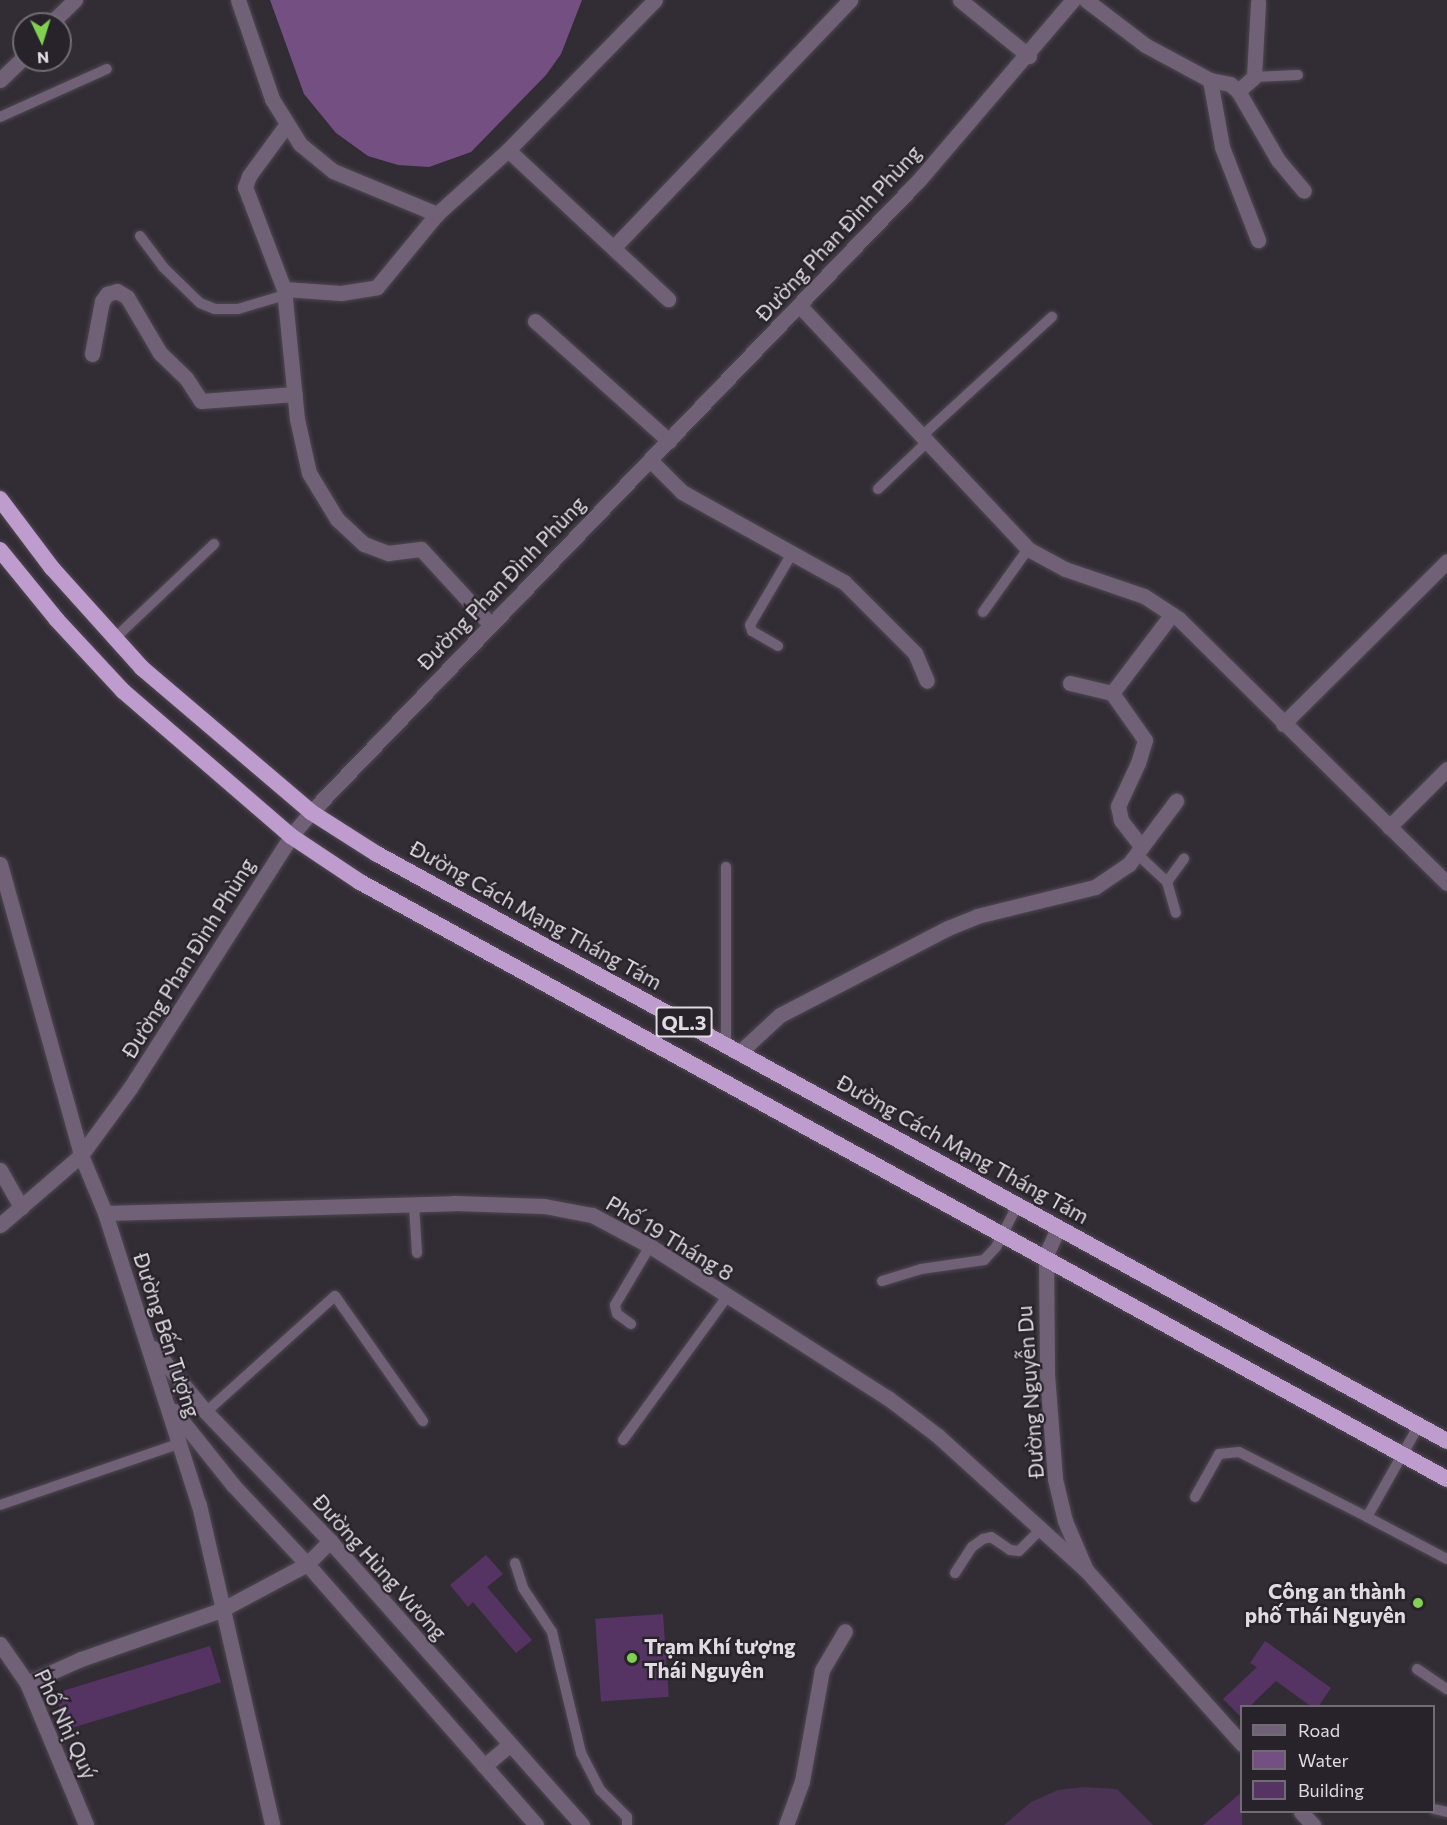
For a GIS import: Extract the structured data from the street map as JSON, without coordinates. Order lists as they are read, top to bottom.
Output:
{
  "streets": {
    "highway": ["Đường Cách Mạng Tháng Tám", "QL.3"],
    "street": [
      "Đường Phan Đình Phùng",
      "Phố 19 Tháng 8",
      "Đường Bến Tượng",
      "Đường Nguyễn Du",
      "Đường Hùng Vương",
      "Phố Nhị Quý"
    ]
  },
  "crossings": [
    ["Đường Phan Đình Phùng", "Đường Cách Mạng Tháng Tám"],
    ["Đường Phan Đình Phùng", "QL.3"],
    ["Đường Phan Đình Phùng", "Đường Bến Tượng"],
    ["Đường Cách Mạng Tháng Tám", "Đường Nguyễn Du"],
    ["QL.3", "Đường Nguyễn Du"],
    ["Phố 19 Tháng 8", "Đường Bến Tượng"],
    ["Phố 19 Tháng 8", "Đường Nguyễn Du"],
    ["Đường Bến Tượng", "Đường Hùng Vương"]
  ],
  "places": ["Công an thành phố Thái Nguyên", "Trạm Khí tượng Thái Nguyên"],
  "legend": ["Road", "Water", "Building"],
  "north": "bottom"
}
